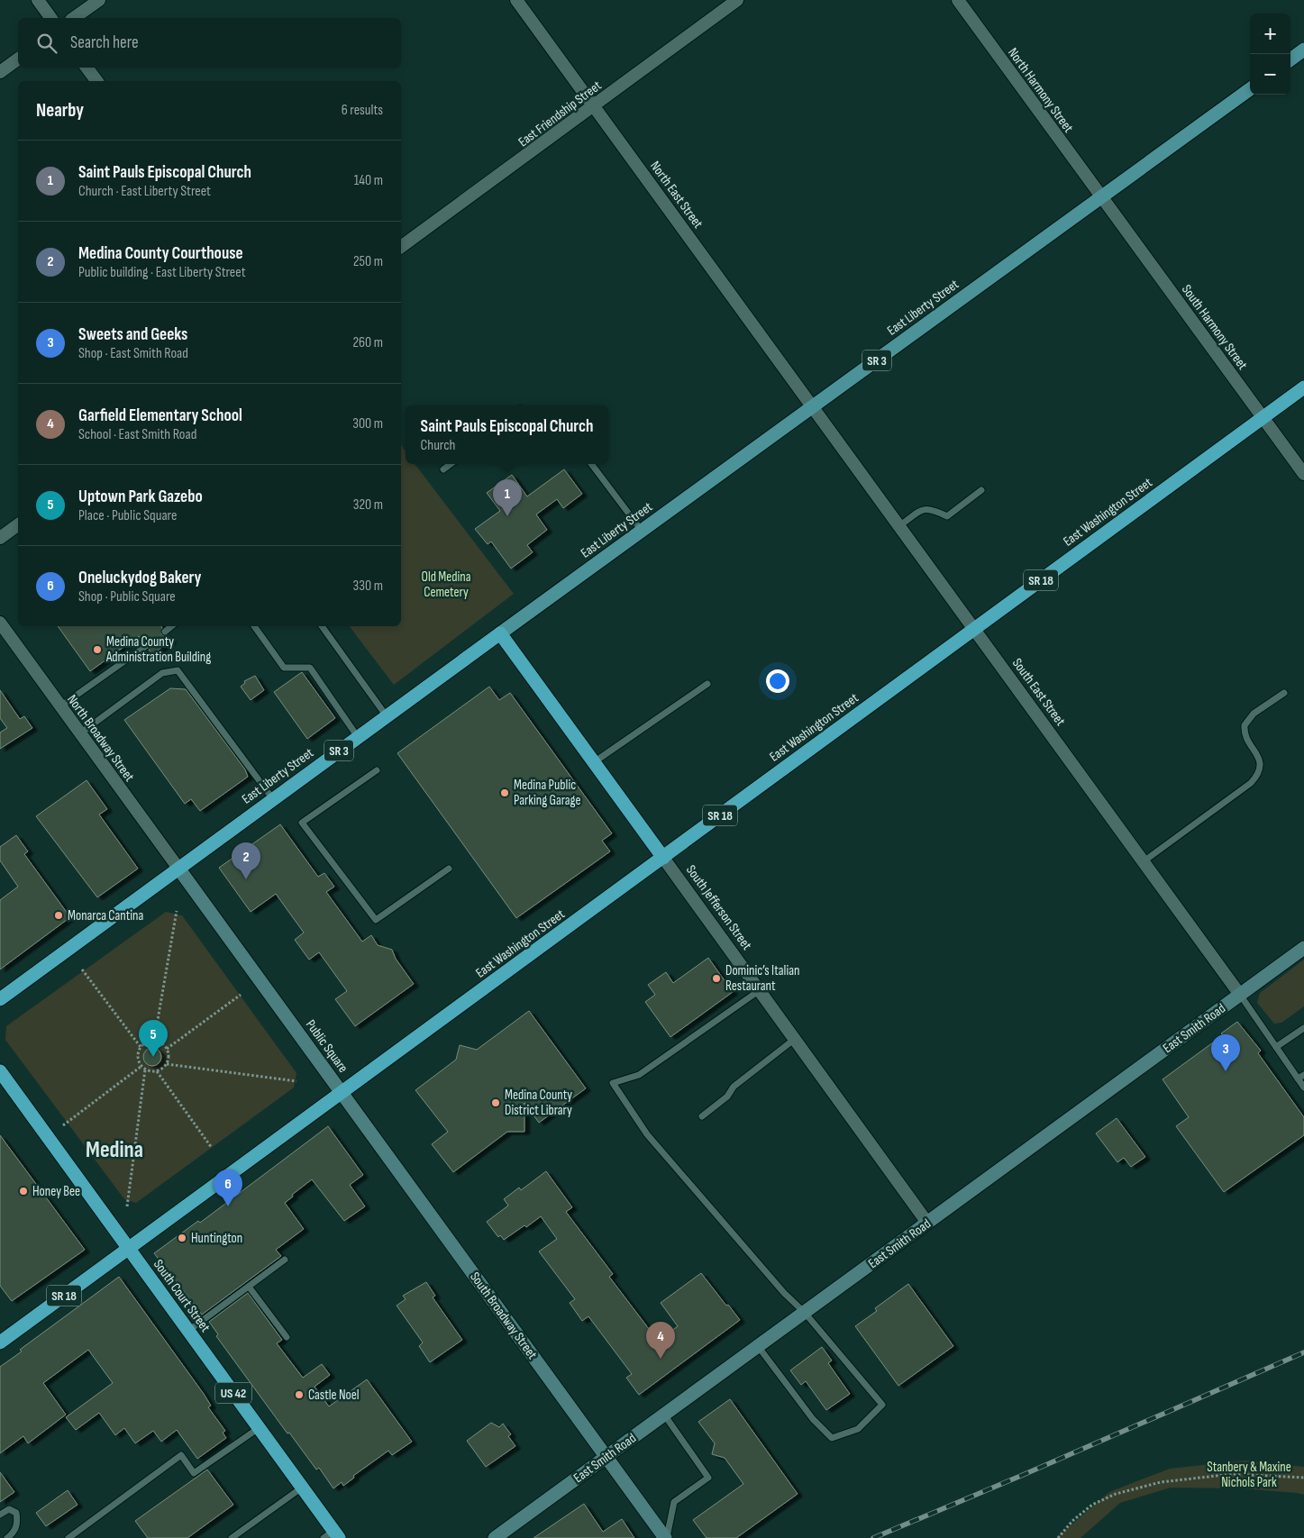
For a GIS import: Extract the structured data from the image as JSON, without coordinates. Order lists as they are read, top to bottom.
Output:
{
  "streets": {
    "highway": [
      "East Liberty Street",
      "SR 3",
      "East Washington Street",
      "SR 18",
      "South Jefferson Street",
      "Public Square",
      "South Court Street",
      "US 42"
    ],
    "street": [
      "North Harmony Street",
      "East Friendship Street",
      "North East Street",
      "South Harmony Street",
      "South East Street",
      "North Broadway Street",
      "East Smith Road",
      "South Broadway Street"
    ]
  },
  "crossings": [
    ["North Harmony Street", "East Liberty Street"],
    ["North Harmony Street", "South Harmony Street"],
    ["East Friendship Street", "North East Street"],
    ["North East Street", "East Liberty Street"],
    ["North East Street", "South East Street"],
    ["East Liberty Street", "South Harmony Street"],
    ["East Liberty Street", "South East Street"],
    ["East Liberty Street", "North Broadway Street"],
    ["East Liberty Street", "South Jefferson Street"],
    ["East Liberty Street", "Public Square"],
    ["South Harmony Street", "East Washington Street"],
    ["East Washington Street", "South East Street"],
    ["East Washington Street", "South Jefferson Street"],
    ["East Washington Street", "Public Square"],
    ["East Washington Street", "South Broadway Street"],
    ["SR 18", "Public Square"],
    ["SR 18", "South Court Street"],
    ["South East Street", "East Smith Road"],
    ["North Broadway Street", "Public Square"],
    ["South Jefferson Street", "East Smith Road"],
    ["East Smith Road", "South Broadway Street"],
    ["Public Square", "South Court Street"],
    ["Public Square", "South Broadway Street"]
  ],
  "districts": ["Medina"],
  "parks": ["Old Medina Cemetery", "Stanbery & Maxine Nichols Park"],
  "places": [
    "Medina County Administration Building",
    "Medina Public Parking Garage",
    "Monarca Cantina",
    "Dominic’s Italian Restaurant",
    "Medina County District Library",
    "Honey Bee",
    "Huntington",
    "Castle Noel"
  ],
  "page": {
    "map_buttons": ["+", "−"],
    "search": "Search here",
    "heading": ["Nearby", "6 results"],
    "list": [
      {
        "mark": "1",
        "name": "Saint Pauls Episcopal Church",
        "note": "Church · East Liberty Street",
        "value": "140 m"
      },
      {
        "mark": "2",
        "name": "Medina County Courthouse",
        "note": "Public building · East Liberty Street",
        "value": "250 m"
      },
      {
        "mark": "3",
        "name": "Sweets and Geeks",
        "note": "Shop · East Smith Road",
        "value": "260 m"
      },
      {
        "mark": "4",
        "name": "Garfield Elementary School",
        "note": "School · East Smith Road",
        "value": "300 m"
      },
      {
        "mark": "5",
        "name": "Uptown Park Gazebo",
        "note": "Place · Public Square",
        "value": "320 m"
      },
      {
        "mark": "6",
        "name": "Oneluckydog Bakery",
        "note": "Shop · Public Square",
        "value": "330 m"
      }
    ],
    "popup": ["Saint Pauls Episcopal Church", "Church"],
    "pins": [
      "1",
      "2",
      "5",
      "3",
      "6",
      "4"
    ]
  }
}
